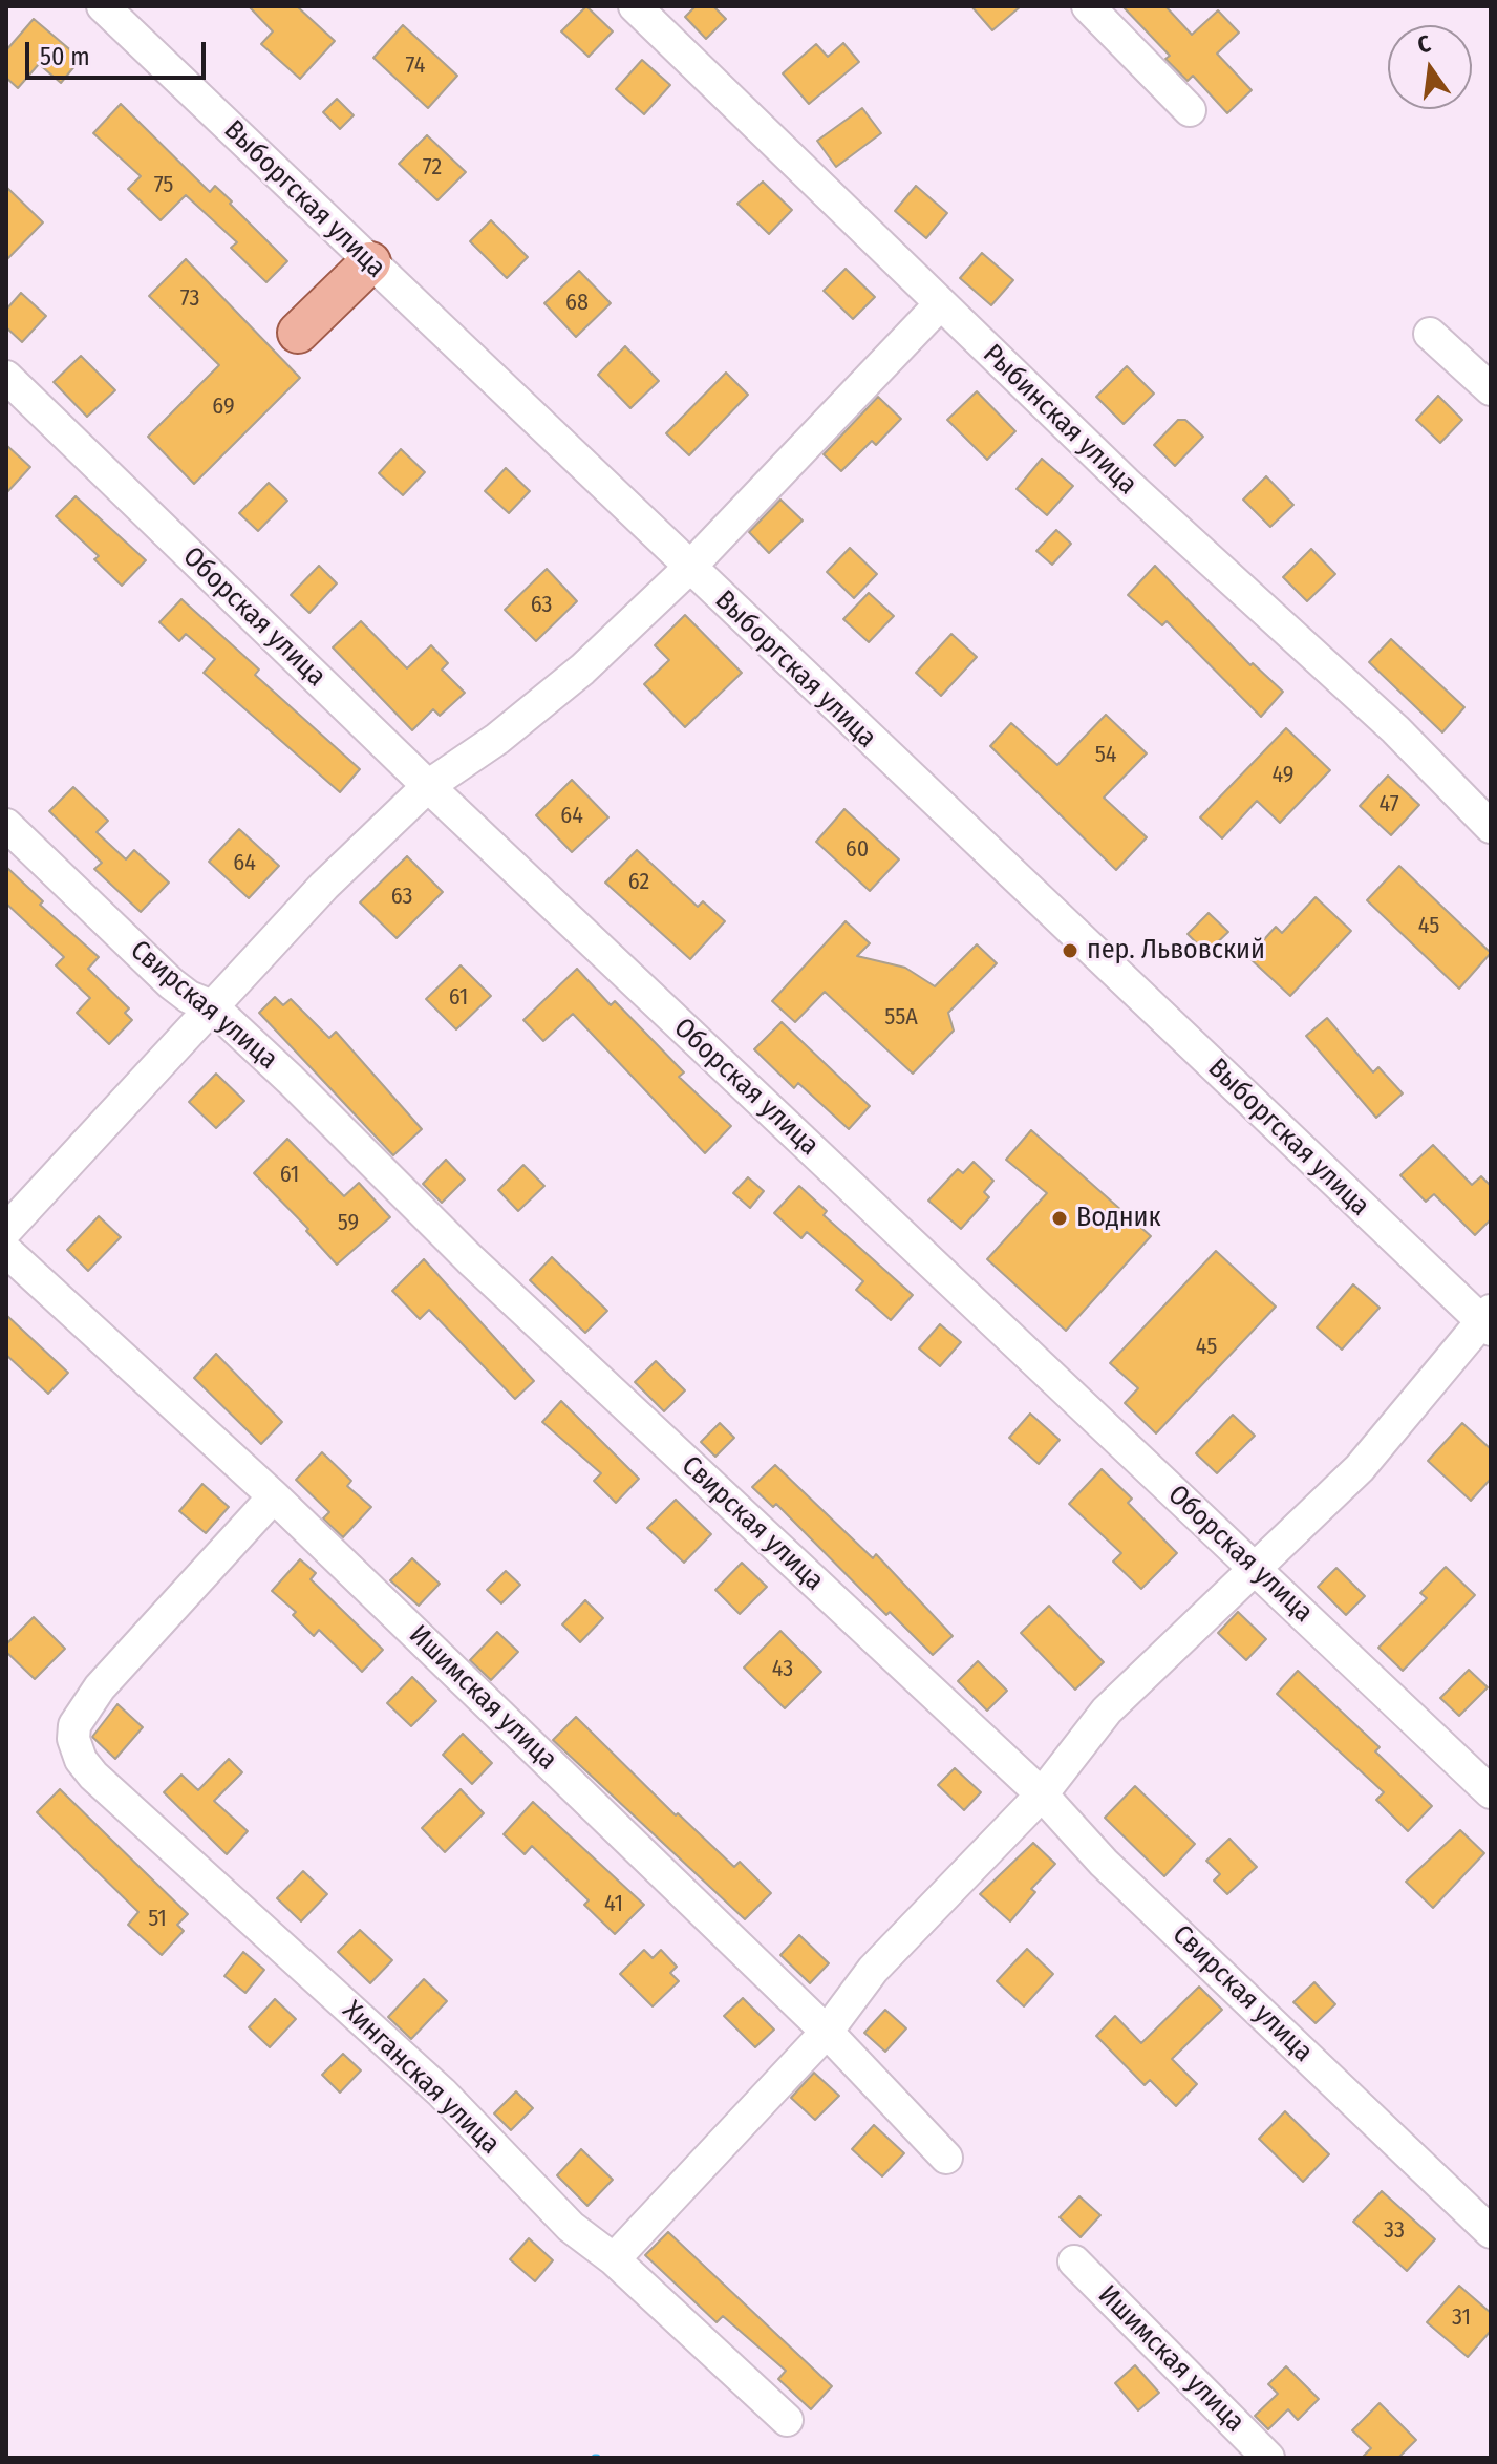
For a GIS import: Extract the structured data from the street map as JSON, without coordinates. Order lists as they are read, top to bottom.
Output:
{
  "streets": {
    "street": [
      "Выборгская улица",
      "Рыбинская улица",
      "Оборская улица",
      "Свирская улица",
      "Ишимская улица",
      "Хинганская улица"
    ]
  },
  "crossings": [
    ["Ишимская улица", "Хинганская улица"]
  ],
  "places": ["пер. Львовский", "Водник"],
  "house_numbers": [
    "74",
    "72",
    "75",
    "73",
    "68",
    "69",
    "63",
    "54",
    "49",
    "47",
    "64",
    "60",
    "64",
    "62",
    "63",
    "45",
    "61",
    "55А",
    "61",
    "59",
    "45",
    "43",
    "41",
    "51",
    "33",
    "31"
  ],
  "scale_bar": "50 m",
  "north": "top"
}
